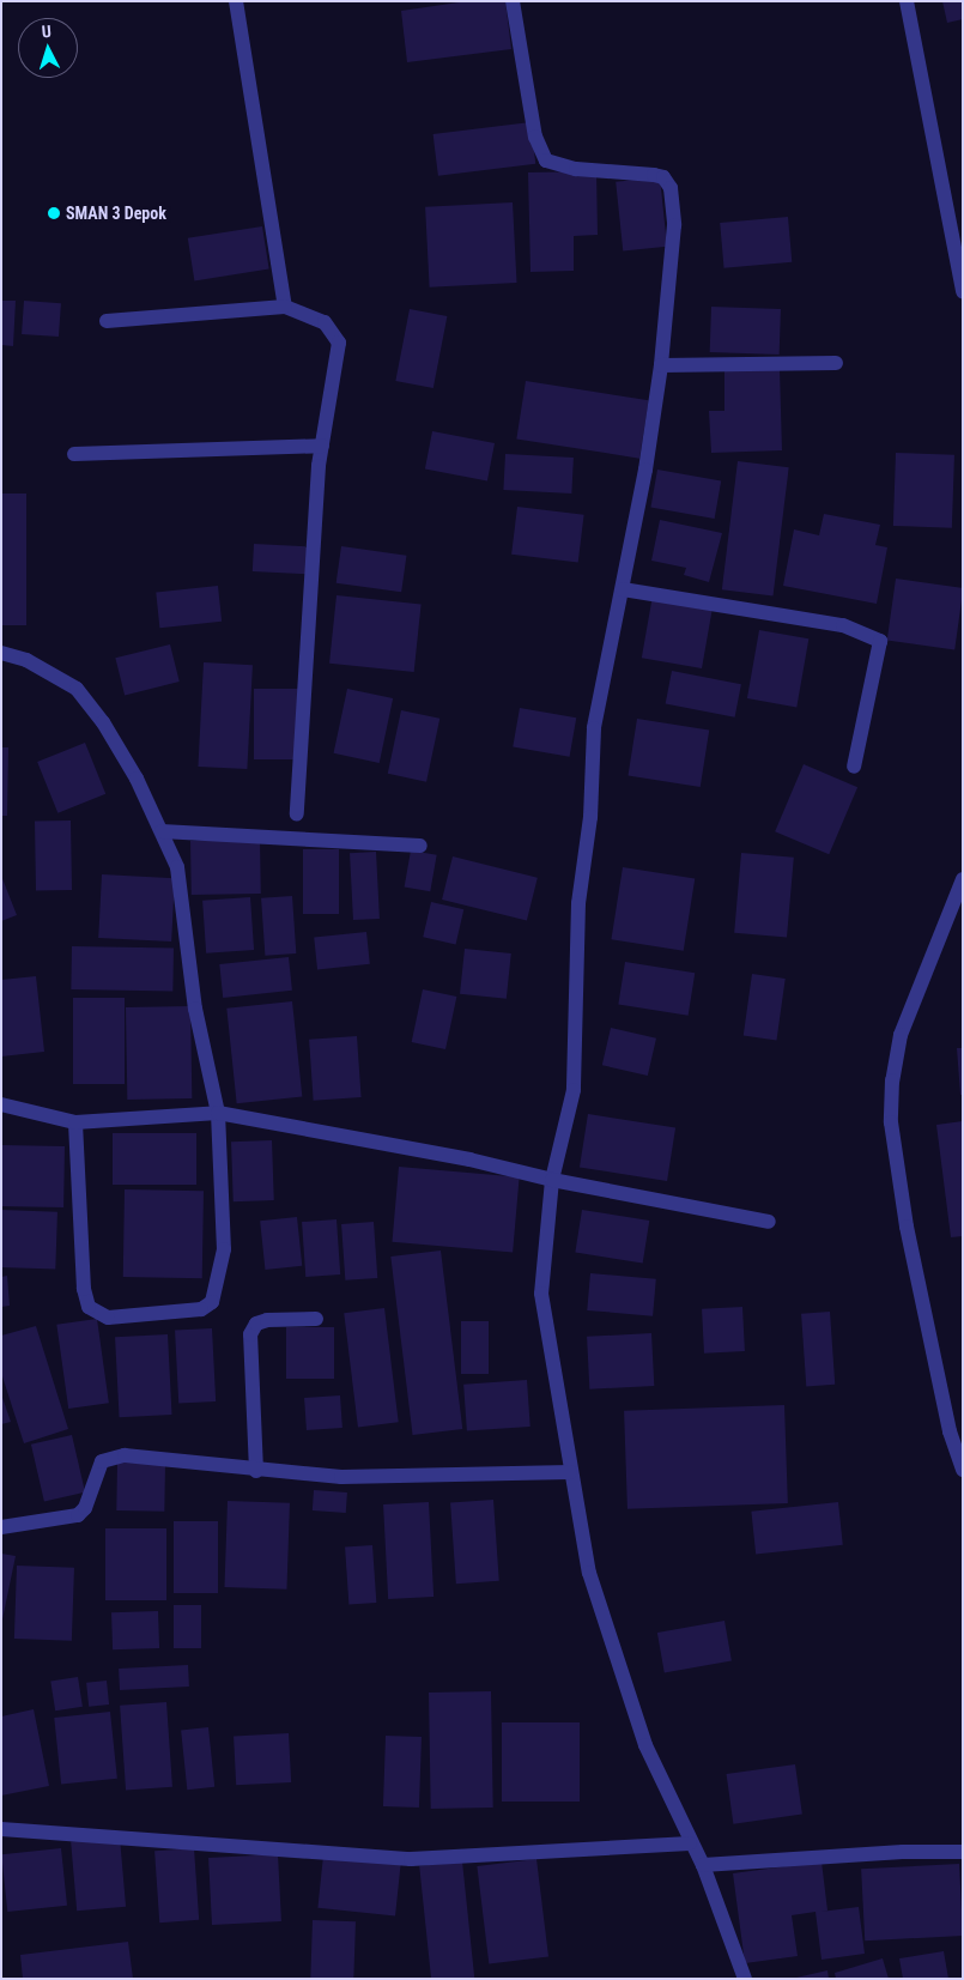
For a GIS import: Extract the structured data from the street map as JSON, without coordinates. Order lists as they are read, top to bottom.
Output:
{
  "places": ["SMAN 3 Depok"],
  "north": "top"
}
